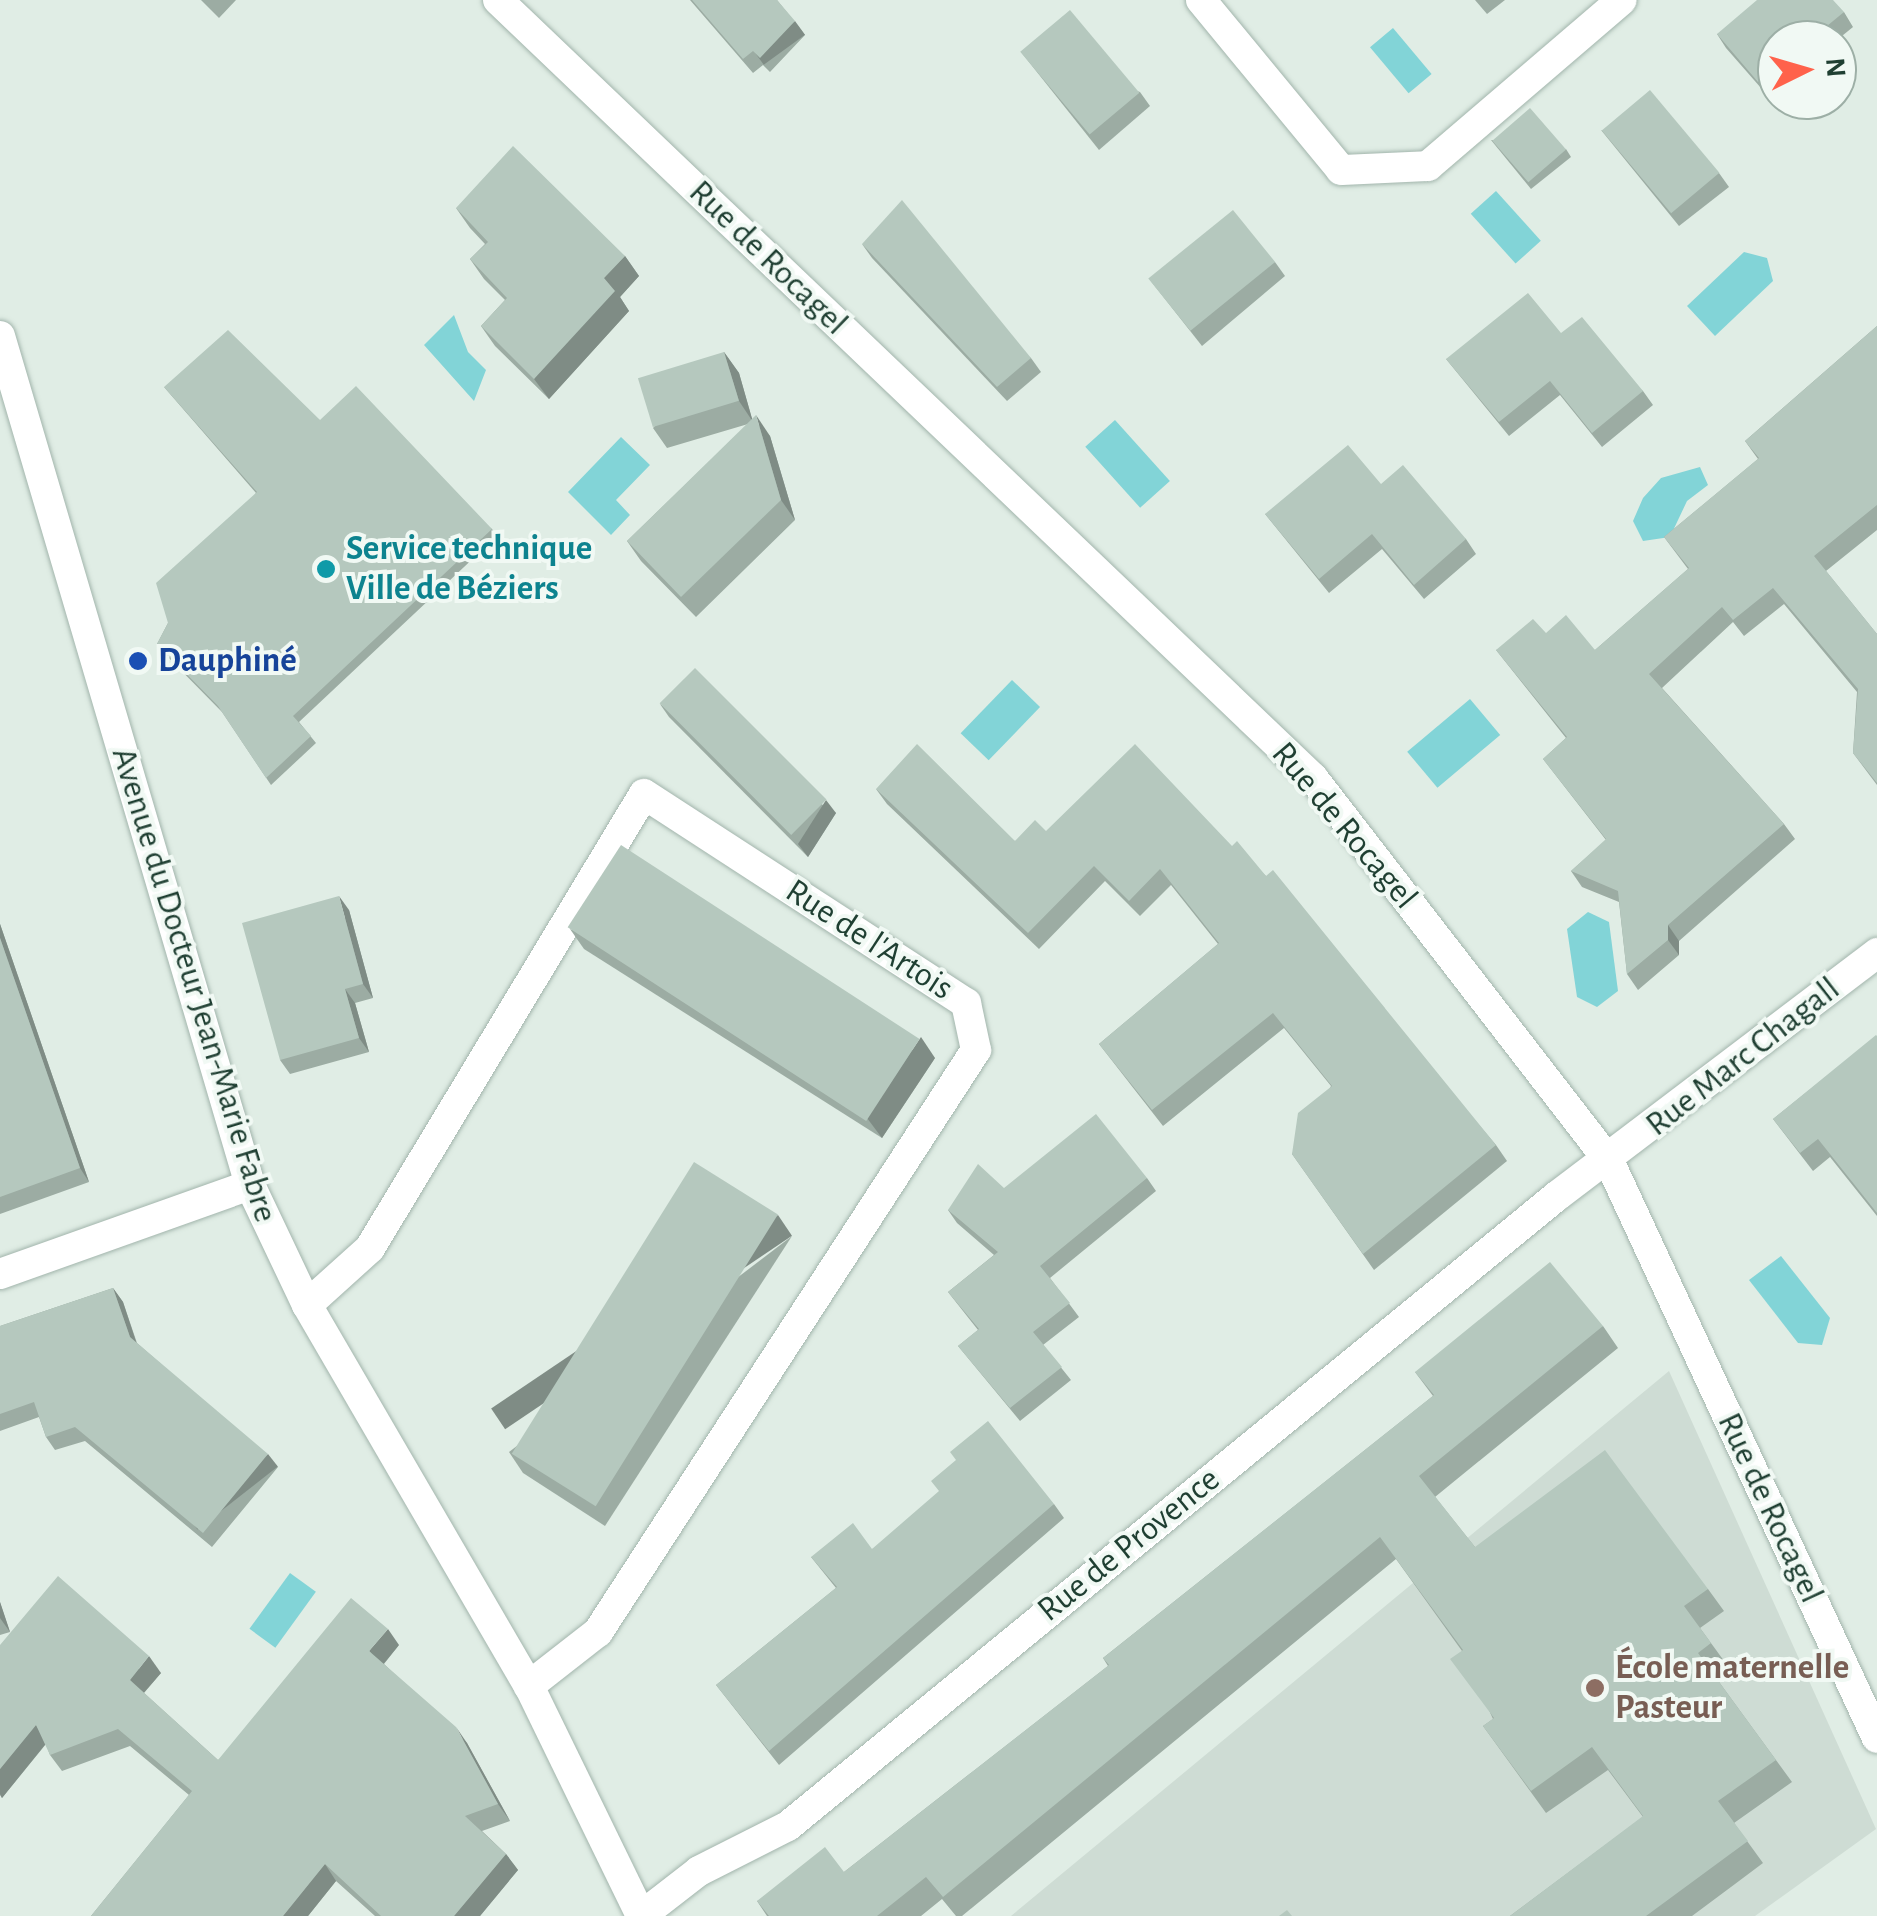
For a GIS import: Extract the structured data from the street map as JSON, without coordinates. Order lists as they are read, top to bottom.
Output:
{
  "streets": {
    "street": [
      "Rue de Rocagel",
      "Rue de l'Artois",
      "Avenue du Docteur Jean-Marie Fabre",
      "Rue Marc Chagall",
      "Rue de Provence"
    ]
  },
  "crossings": [
    ["Rue de Rocagel", "Rue Marc Chagall"],
    ["Rue de Rocagel", "Rue de Provence"],
    ["Rue de l'Artois", "Avenue du Docteur Jean-Marie Fabre"],
    ["Avenue du Docteur Jean-Marie Fabre", "Rue de Provence"],
    ["Rue Marc Chagall", "Rue de Provence"]
  ],
  "places": ["Service technique Ville de Béziers", "Dauphiné", "École maternelle Pasteur"],
  "north": "right"
}
